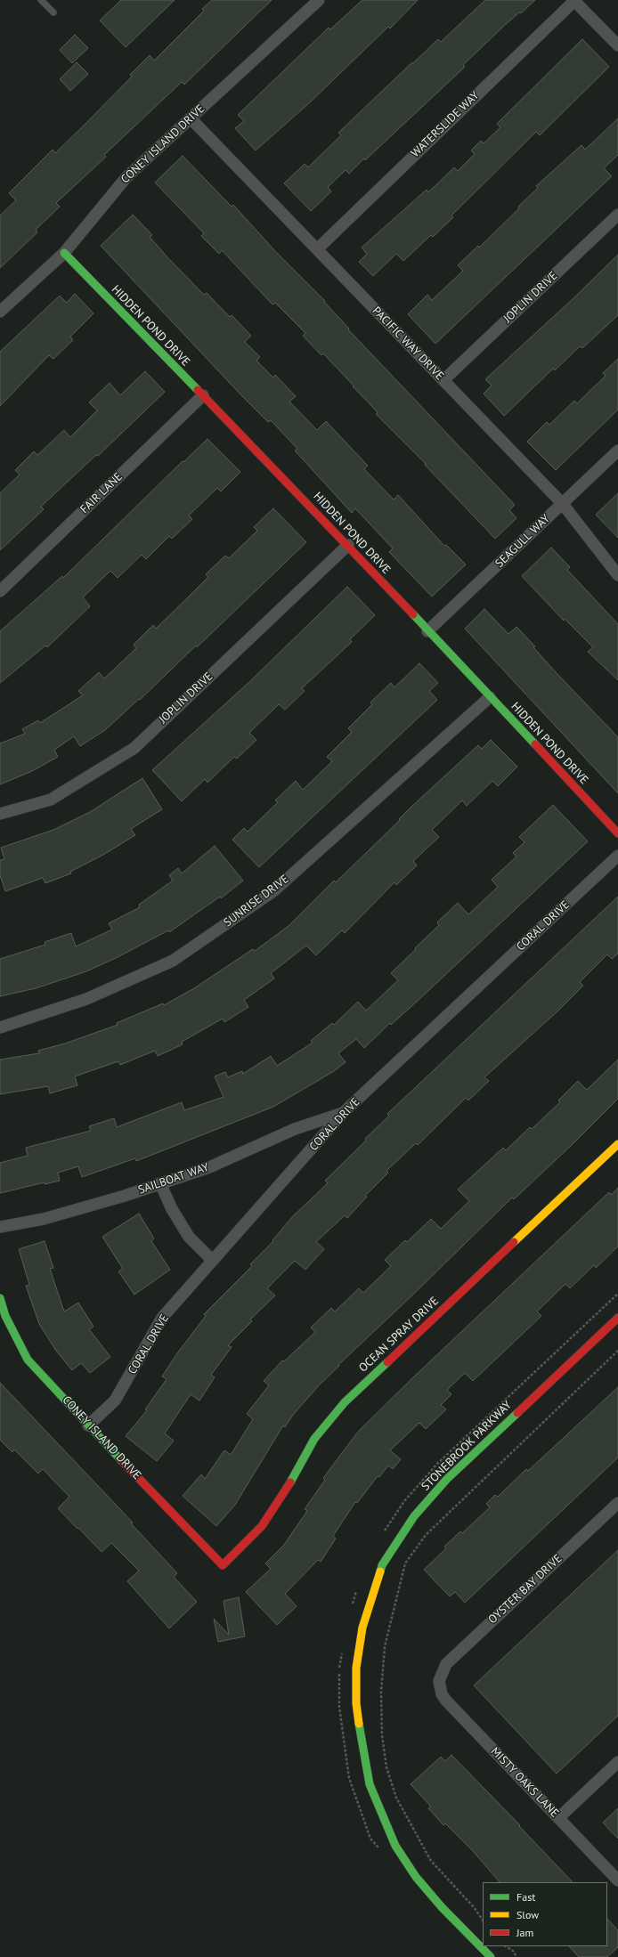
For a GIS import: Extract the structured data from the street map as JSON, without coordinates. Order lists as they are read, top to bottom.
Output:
{
  "streets": {
    "street": [
      "WATERSLIDE WAY",
      "CONEY ISLAND DRIVE",
      "JOPLIN DRIVE",
      "HIDDEN POND DRIVE",
      "PACIFIC WAY DRIVE",
      "FAIR LANE",
      "SEAGULL WAY",
      "SUNRISE DRIVE",
      "CORAL DRIVE",
      "SAILBOAT WAY",
      "OCEAN SPRAY DRIVE",
      "STONEBROOK PARKWAY",
      "OYSTER BAY DRIVE",
      "MISTY OAKS LANE"
    ]
  },
  "crossings": [
    ["WATERSLIDE WAY", "PACIFIC WAY DRIVE"],
    ["CONEY ISLAND DRIVE", "HIDDEN POND DRIVE"],
    ["CONEY ISLAND DRIVE", "PACIFIC WAY DRIVE"],
    ["CONEY ISLAND DRIVE", "CORAL DRIVE"],
    ["CONEY ISLAND DRIVE", "OCEAN SPRAY DRIVE"],
    ["JOPLIN DRIVE", "HIDDEN POND DRIVE"],
    ["JOPLIN DRIVE", "PACIFIC WAY DRIVE"],
    ["HIDDEN POND DRIVE", "FAIR LANE"],
    ["HIDDEN POND DRIVE", "SEAGULL WAY"],
    ["HIDDEN POND DRIVE", "SUNRISE DRIVE"],
    ["PACIFIC WAY DRIVE", "SEAGULL WAY"],
    ["CORAL DRIVE", "SAILBOAT WAY"],
    ["OYSTER BAY DRIVE", "MISTY OAKS LANE"]
  ],
  "legend": ["Fast", "Slow", "Jam"]
}
